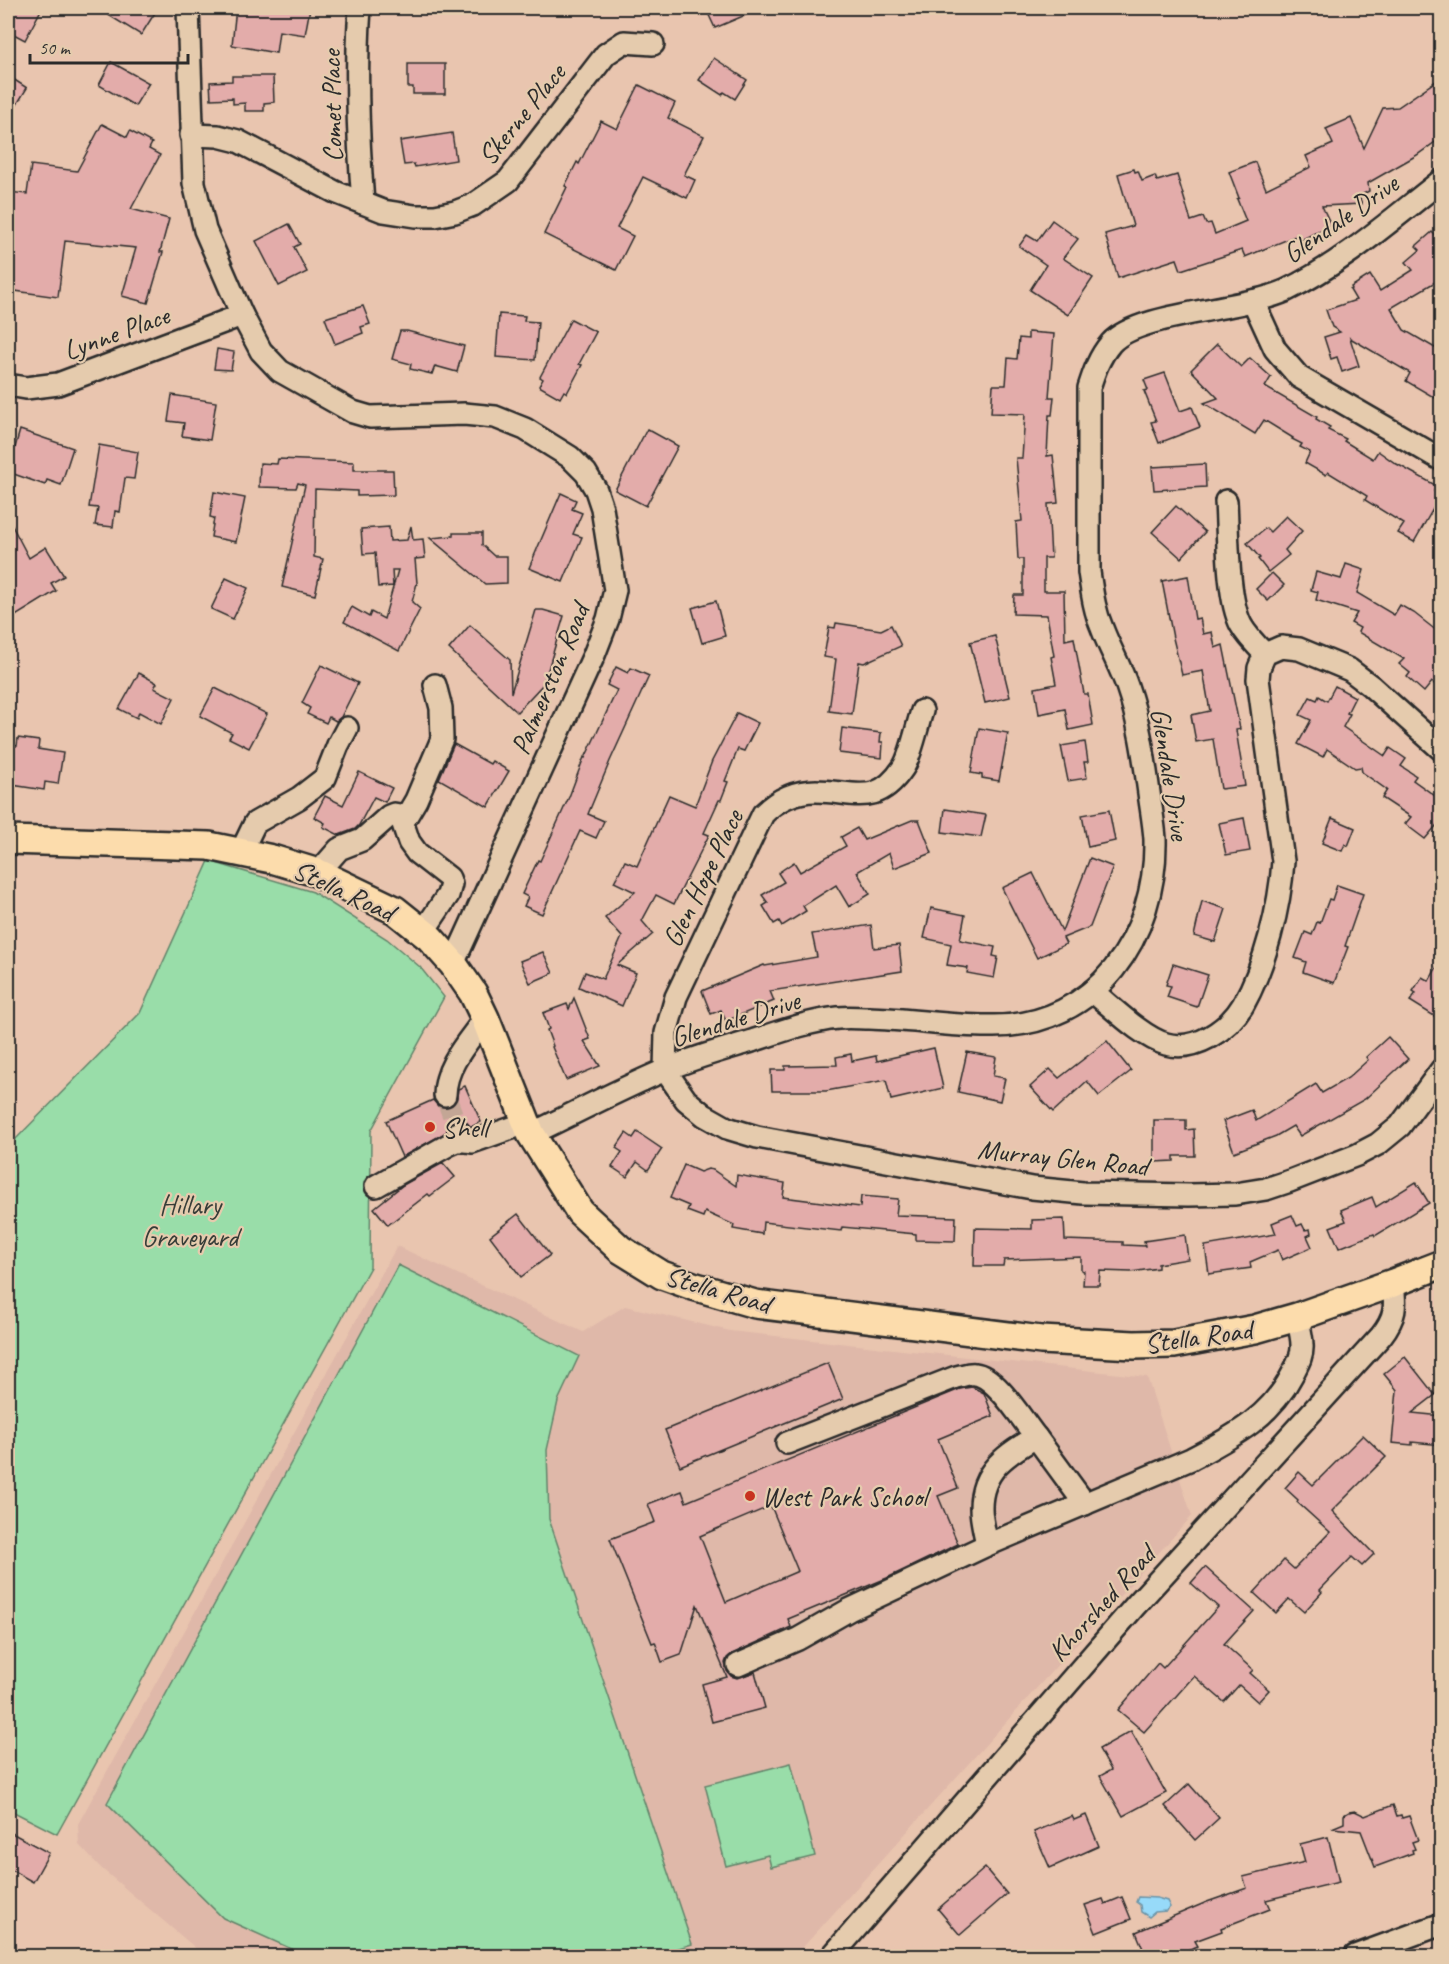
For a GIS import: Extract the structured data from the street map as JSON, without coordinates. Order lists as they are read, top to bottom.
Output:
{
  "streets": {
    "main road": ["Stella Road"],
    "street": [
      "Comet Place",
      "Skerne Place",
      "Glendale Drive",
      "Lynne Place",
      "Palmerston Road",
      "Glen Hope Place",
      "Murray Glen Road",
      "Khorshed Road"
    ]
  },
  "crossings": [
    ["Comet Place", "Skerne Place"],
    ["Skerne Place", "Palmerston Road"],
    ["Glendale Drive", "Glen Hope Place"],
    ["Glendale Drive", "Stella Road"],
    ["Glendale Drive", "Murray Glen Road"],
    ["Lynne Place", "Palmerston Road"],
    ["Palmerston Road", "Stella Road"],
    ["Glen Hope Place", "Murray Glen Road"],
    ["Stella Road", "Khorshed Road"]
  ],
  "parks": ["Hillary Graveyard"],
  "places": ["Shell", "West Park School"],
  "scale_bar": "50 m"
}
